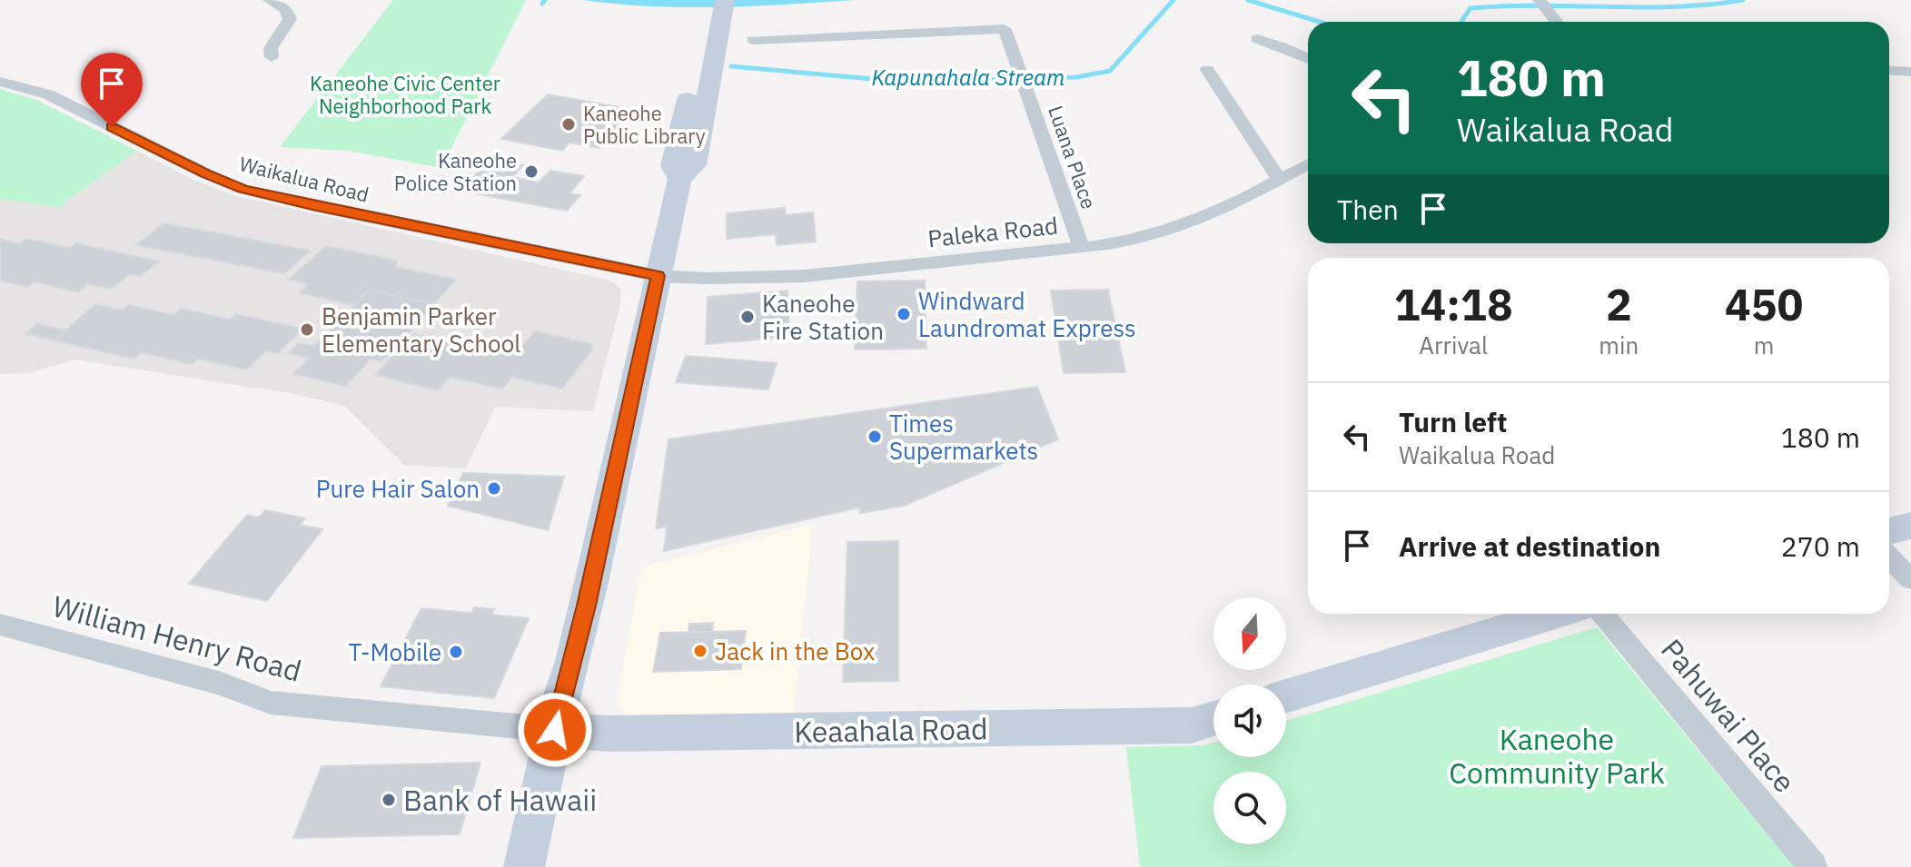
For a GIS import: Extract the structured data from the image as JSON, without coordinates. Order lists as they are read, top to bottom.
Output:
{
  "streets": {
    "main road": ["Keaahala Road"],
    "street": [
      "Luana Place",
      "Waikalua Road",
      "Paleka Road",
      "William Henry Road",
      "Pahuwai Place"
    ]
  },
  "crossings": [
    ["Luana Place", "Paleka Road"],
    ["Waikalua Road", "Paleka Road"],
    ["William Henry Road", "Keaahala Road"]
  ],
  "water": ["Kapunahala Stream"],
  "parks": ["Kaneohe Civic Center Neighborhood Park", "Kaneohe Community Park"],
  "places": [
    "Kaneohe Public Library",
    "Kaneohe Police Station",
    "Windward Laundromat Express",
    "Kaneohe Fire Station",
    "Benjamin Parker Elementary School",
    "Times Supermarkets",
    "Pure Hair Salon",
    "Jack in the Box",
    "T-Mobile",
    "Bank of Hawaii"
  ],
  "north": "bottom",
  "page": {
    "turn": ["180 m", "Waikalua Road"],
    "then": "Then",
    "eta": [
      "14:18",
      "Arrival",
      "2",
      "min",
      "450",
      "m"
    ],
    "list": [
      {
        "name": "Turn left",
        "note": "Waikalua Road",
        "value": "180 m"
      },
      {
        "name": "Arrive at destination",
        "value": "270 m"
      }
    ]
  }
}
